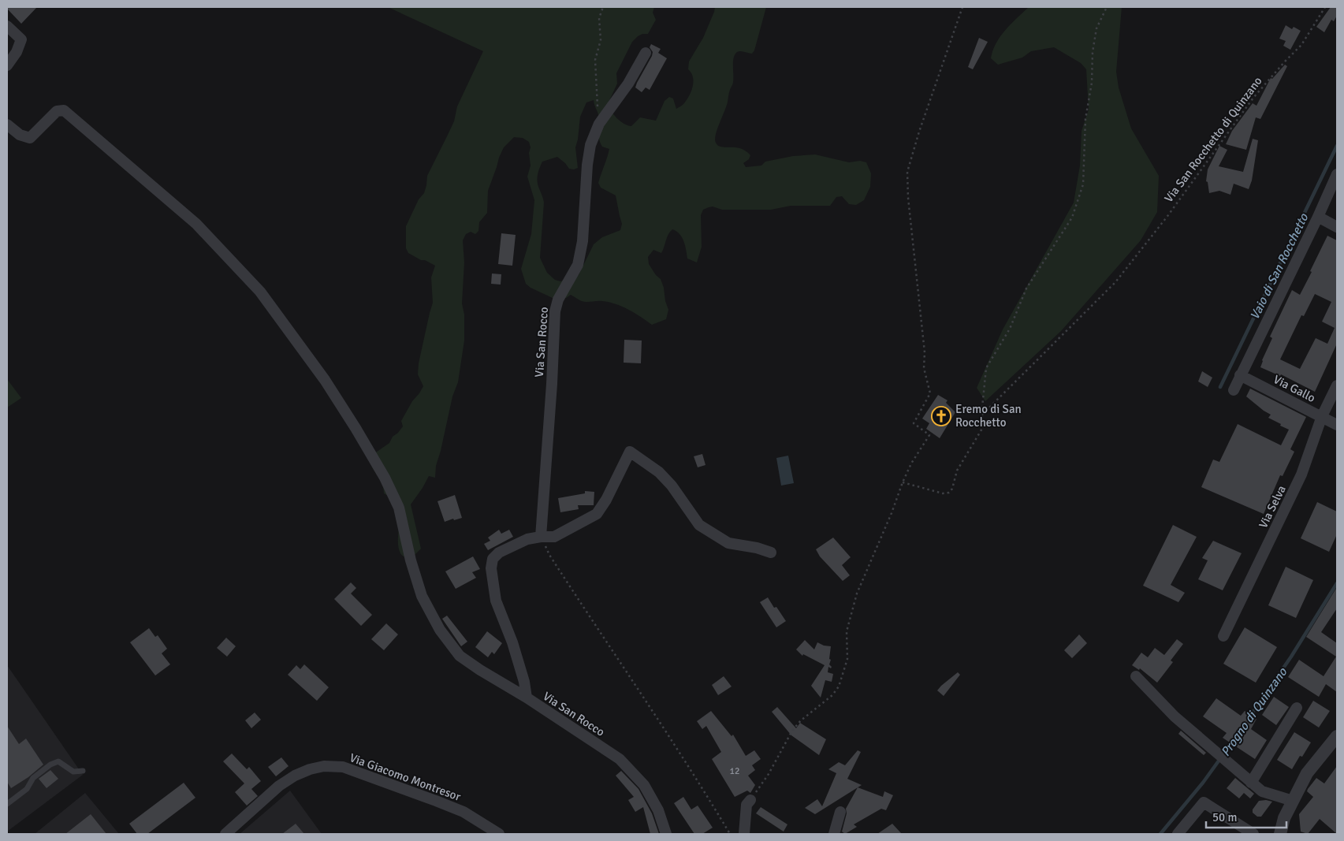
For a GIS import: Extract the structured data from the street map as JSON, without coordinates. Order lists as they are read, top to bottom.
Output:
{
  "streets": {
    "street": [
      "Via San Rocco",
      "Via Gallo",
      "Via Selva",
      "Via Giacomo Montresor"
    ],
    "path": ["Via San Rocchetto di Quinzano"]
  },
  "crossings": [
    ["Via Gallo", "Via Selva"]
  ],
  "water": ["Vaio di San Rocchetto", "Progno di Quinzano"],
  "places": {
    "church": ["Eremo di San Rocchetto"]
  },
  "house_numbers": ["12"],
  "scale_bar": "50 m"
}
